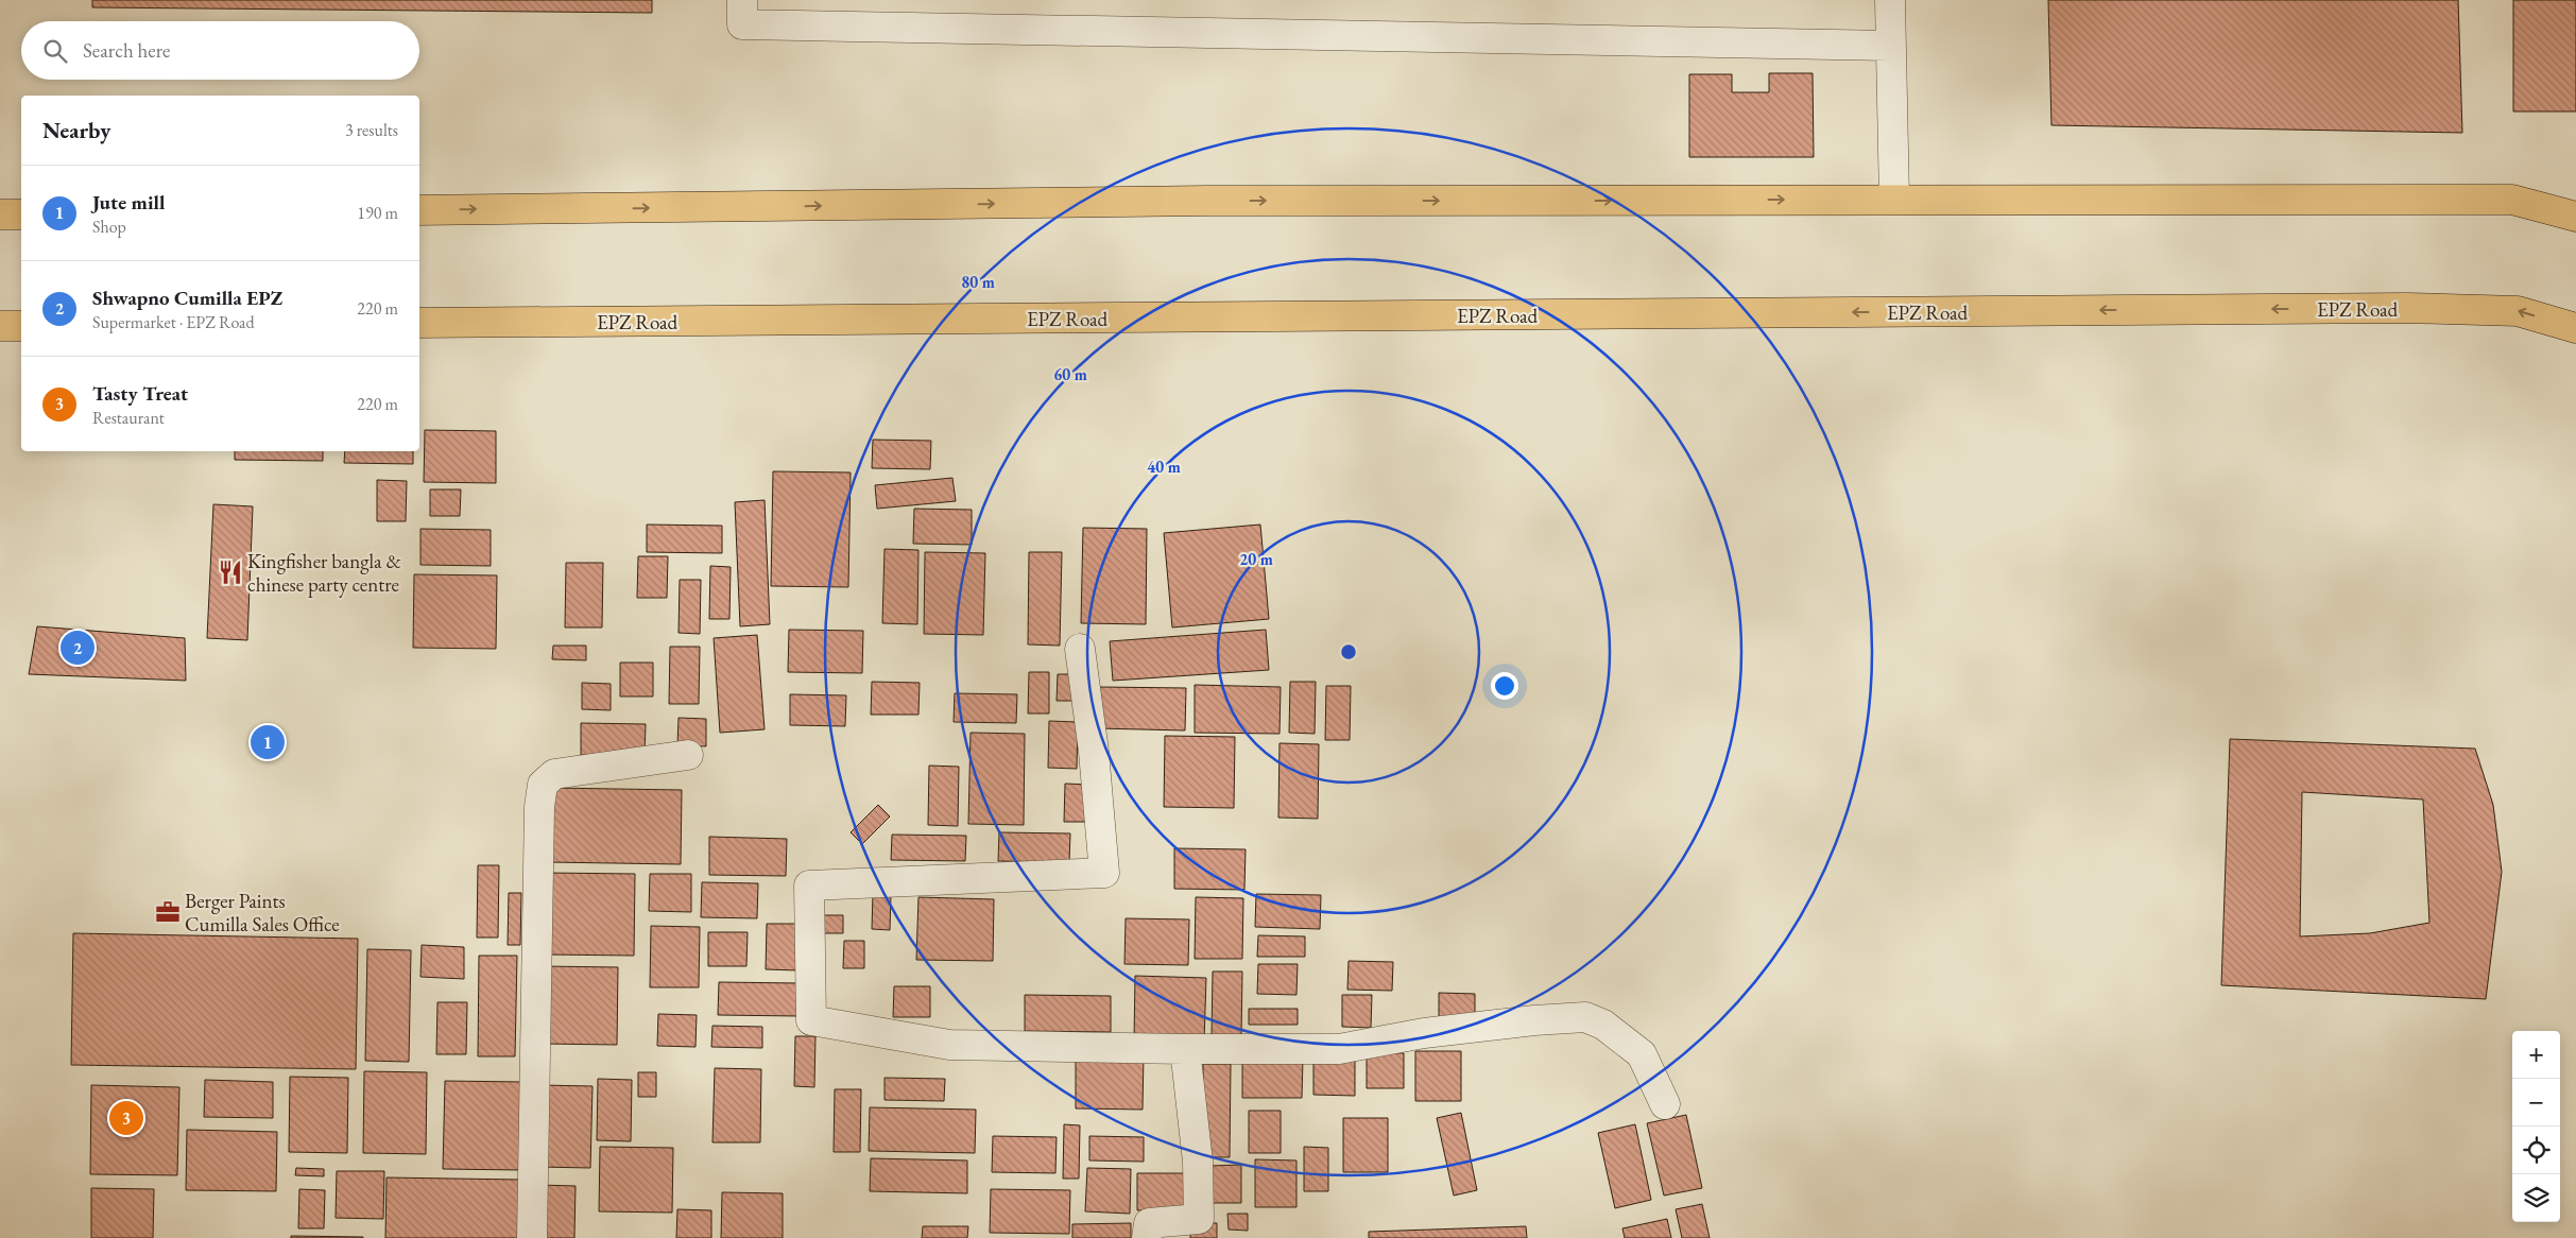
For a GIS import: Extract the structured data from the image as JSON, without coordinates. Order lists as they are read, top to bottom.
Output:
{
  "streets": {
    "main road": ["EPZ Road"]
  },
  "places": {
    "restaurant": ["Kingfisher bangla & chinese party centre"],
    "office": ["Berger Paints Cumilla Sales Office"]
  },
  "page": {
    "search": "Search here",
    "heading": ["Nearby", "3 results"],
    "list": [
      {
        "mark": "1",
        "name": "Jute mill",
        "note": "Shop",
        "value": "190 m"
      },
      {
        "mark": "2",
        "name": "Shwapno Cumilla EPZ",
        "note": "Supermarket · EPZ Road",
        "value": "220 m"
      },
      {
        "mark": "3",
        "name": "Tasty Treat",
        "note": "Restaurant",
        "value": "220 m"
      }
    ],
    "pins": ["2", "1", "3"],
    "map_buttons": ["+", "−"]
  },
  "rings": [
    "80 m",
    "60 m",
    "40 m",
    "20 m"
  ]
}
